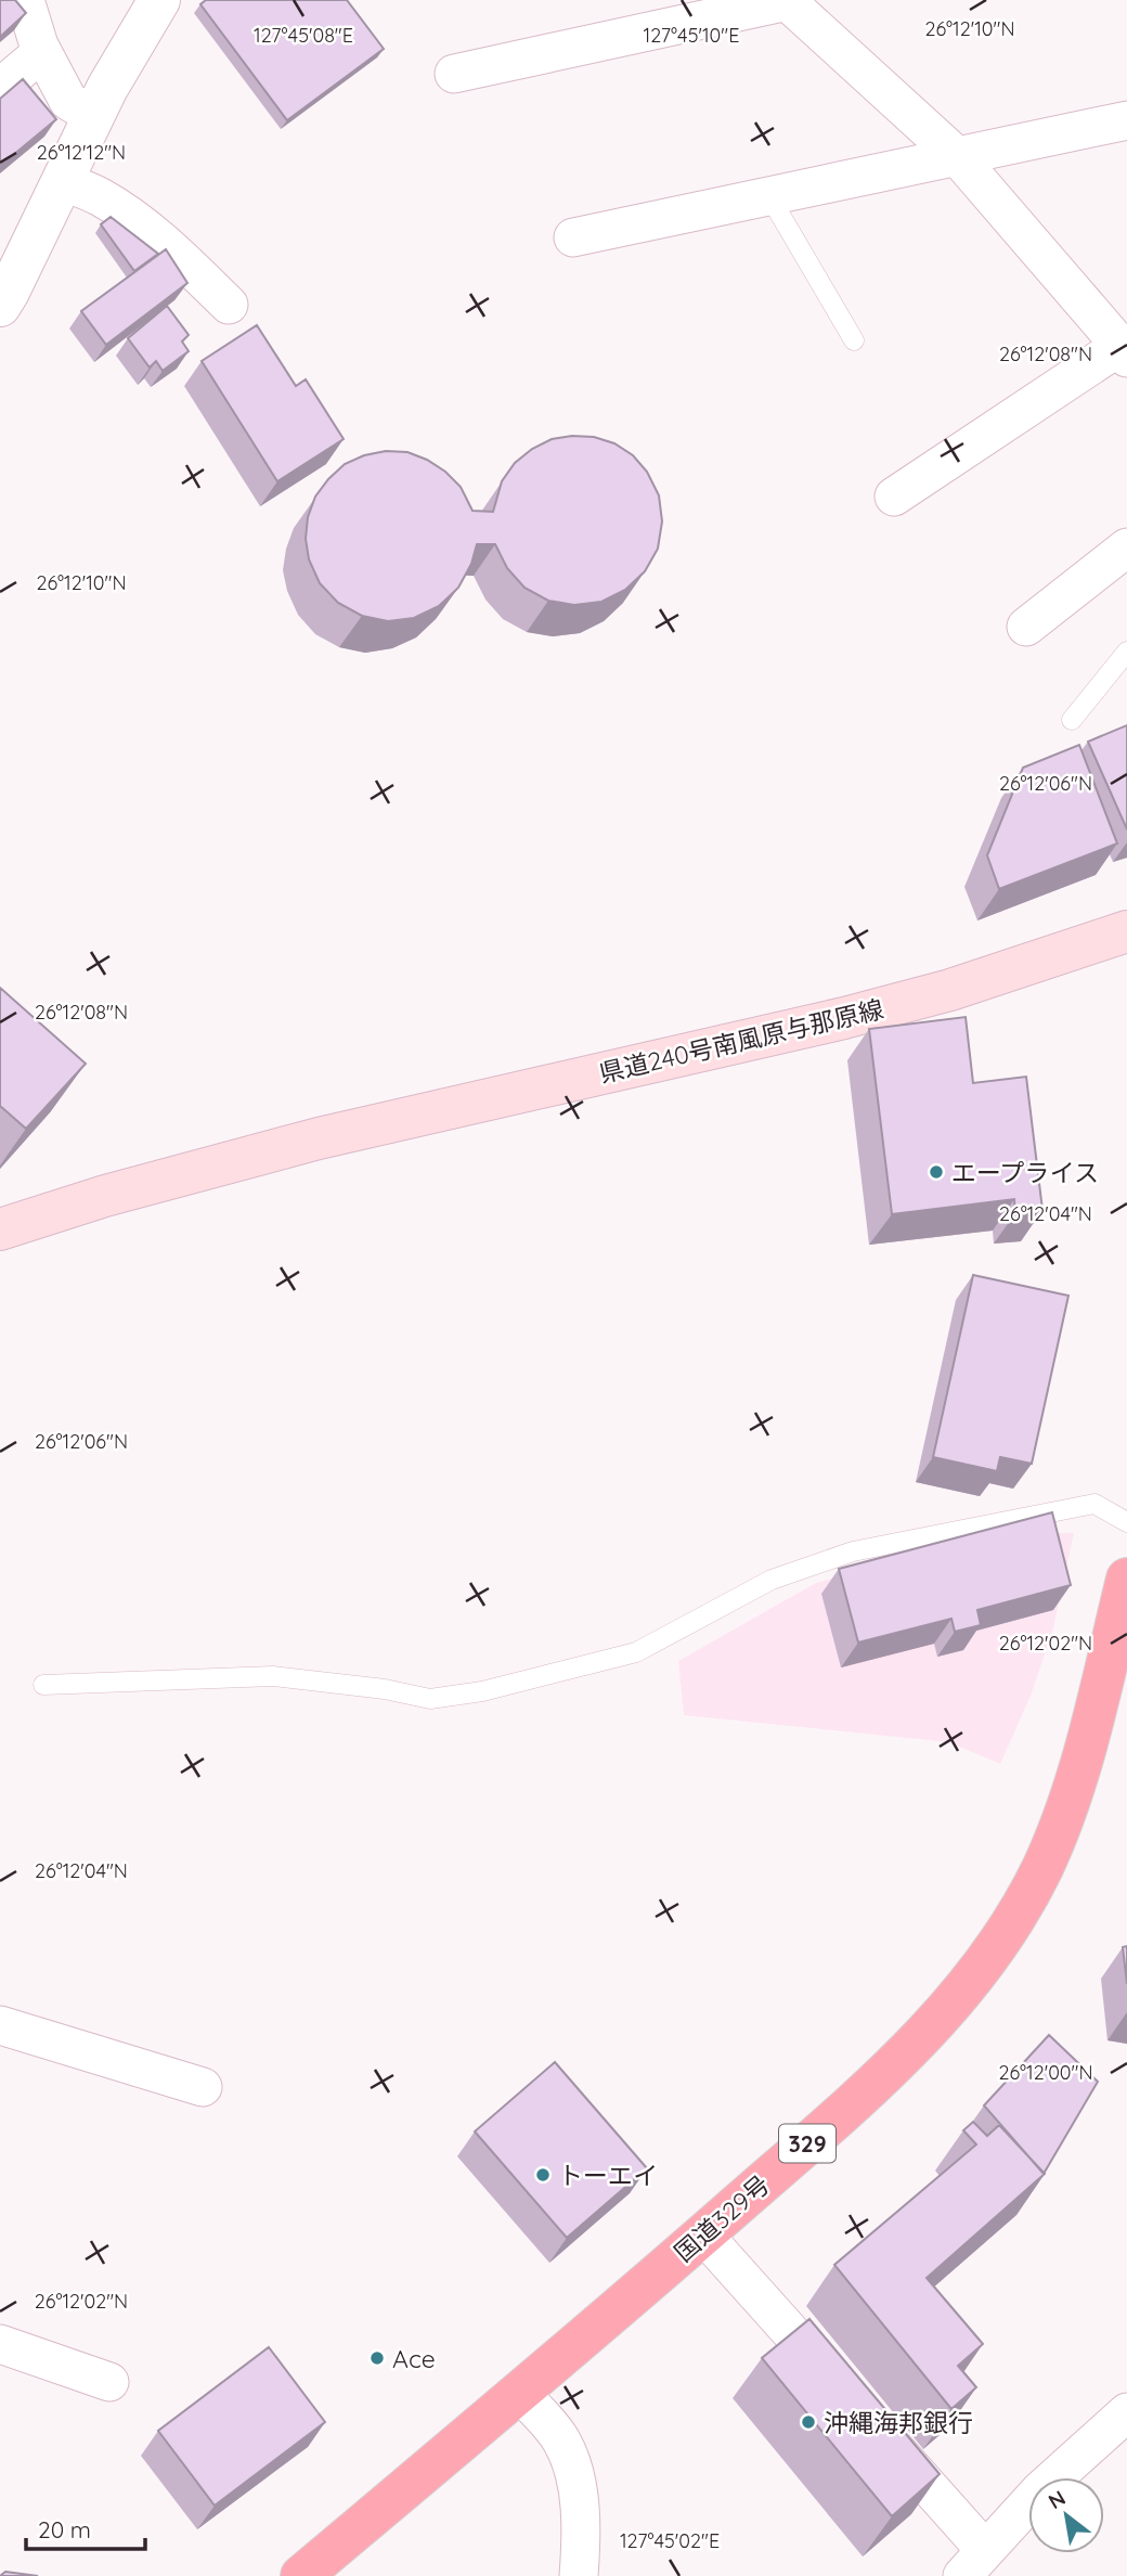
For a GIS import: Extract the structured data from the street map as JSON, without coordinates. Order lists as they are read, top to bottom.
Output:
{
  "streets": {
    "highway": ["329", "国道329号"],
    "main road": ["県道240号南風原与那原線"]
  },
  "places": [
    "エープライス",
    "トーエイ",
    "Ace",
    "沖縄海邦銀行"
  ],
  "scale_bar": "20 m",
  "north": "top left",
  "coordinates": [
    "26°12'10\"N",
    "127°45'08\"E",
    "127°45'10\"E",
    "26°12'12\"N",
    "26°12'08\"N",
    "26°12'06\"N",
    "26°12'04\"N",
    "26°12'02\"N",
    "26°12'00\"N",
    "127°45'02\"E"
  ]
}
